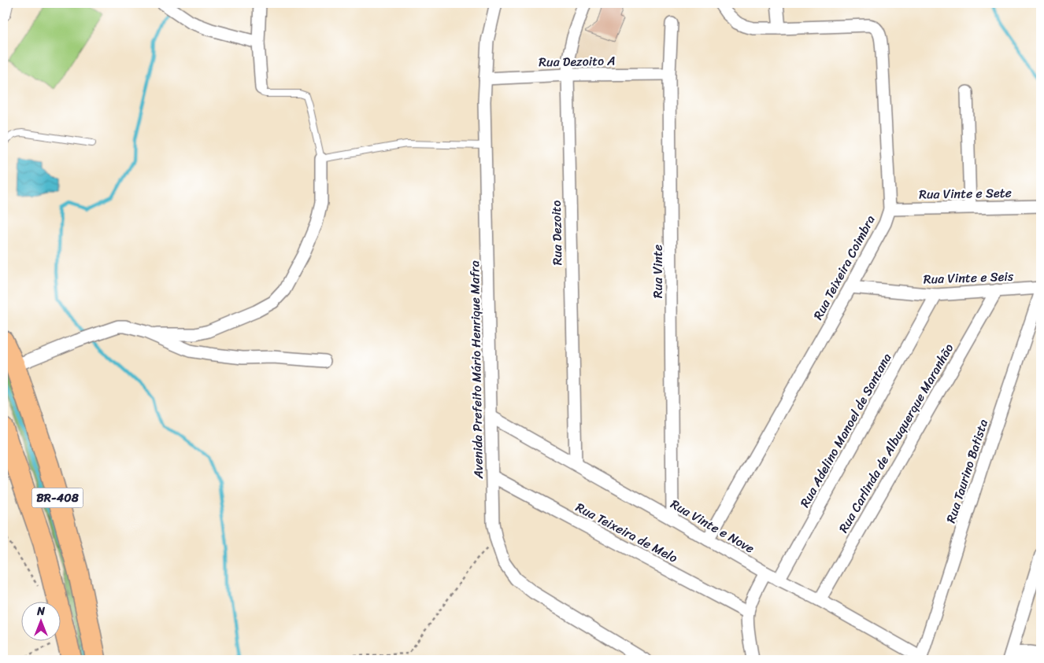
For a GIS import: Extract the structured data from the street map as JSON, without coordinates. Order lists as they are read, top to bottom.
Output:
{
  "streets": {
    "highway": ["BR-408"],
    "street": [
      "Rua Dezoito A",
      "Rua Vinte e Sete",
      "Rua Dezoito",
      "Rua Teixeira Coimbra",
      "Rua Vinte",
      "Rua Vinte e Seis",
      "Avenida Prefeito Mário Henrique Mafra",
      "Rua Adelino Manoel de Santana",
      "Rua Carlinda de Albuquerque Maranhão",
      "Rua Taurino Batista",
      "Rua Vinte e Nove",
      "Rua Teixeira de Melo"
    ]
  },
  "crossings": [
    ["Rua Dezoito A", "Rua Dezoito"],
    ["Rua Dezoito A", "Rua Vinte"],
    ["Rua Dezoito A", "Avenida Prefeito Mário Henrique Mafra"],
    ["Rua Vinte e Sete", "Rua Teixeira Coimbra"],
    ["Rua Dezoito", "Rua Vinte e Nove"],
    ["Rua Teixeira Coimbra", "Rua Vinte e Seis"],
    ["Rua Teixeira Coimbra", "Rua Vinte e Nove"],
    ["Rua Vinte", "Rua Vinte e Nove"],
    ["Rua Vinte e Seis", "Rua Adelino Manoel de Santana"],
    ["Rua Vinte e Seis", "Rua Carlinda de Albuquerque Maranhão"],
    ["Avenida Prefeito Mário Henrique Mafra", "Rua Vinte e Nove"],
    ["Avenida Prefeito Mário Henrique Mafra", "Rua Teixeira de Melo"],
    ["Rua Adelino Manoel de Santana", "Rua Vinte e Nove"],
    ["Rua Carlinda de Albuquerque Maranhão", "Rua Vinte e Nove"],
    ["Rua Taurino Batista", "Rua Vinte e Nove"]
  ],
  "north": "top"
}
